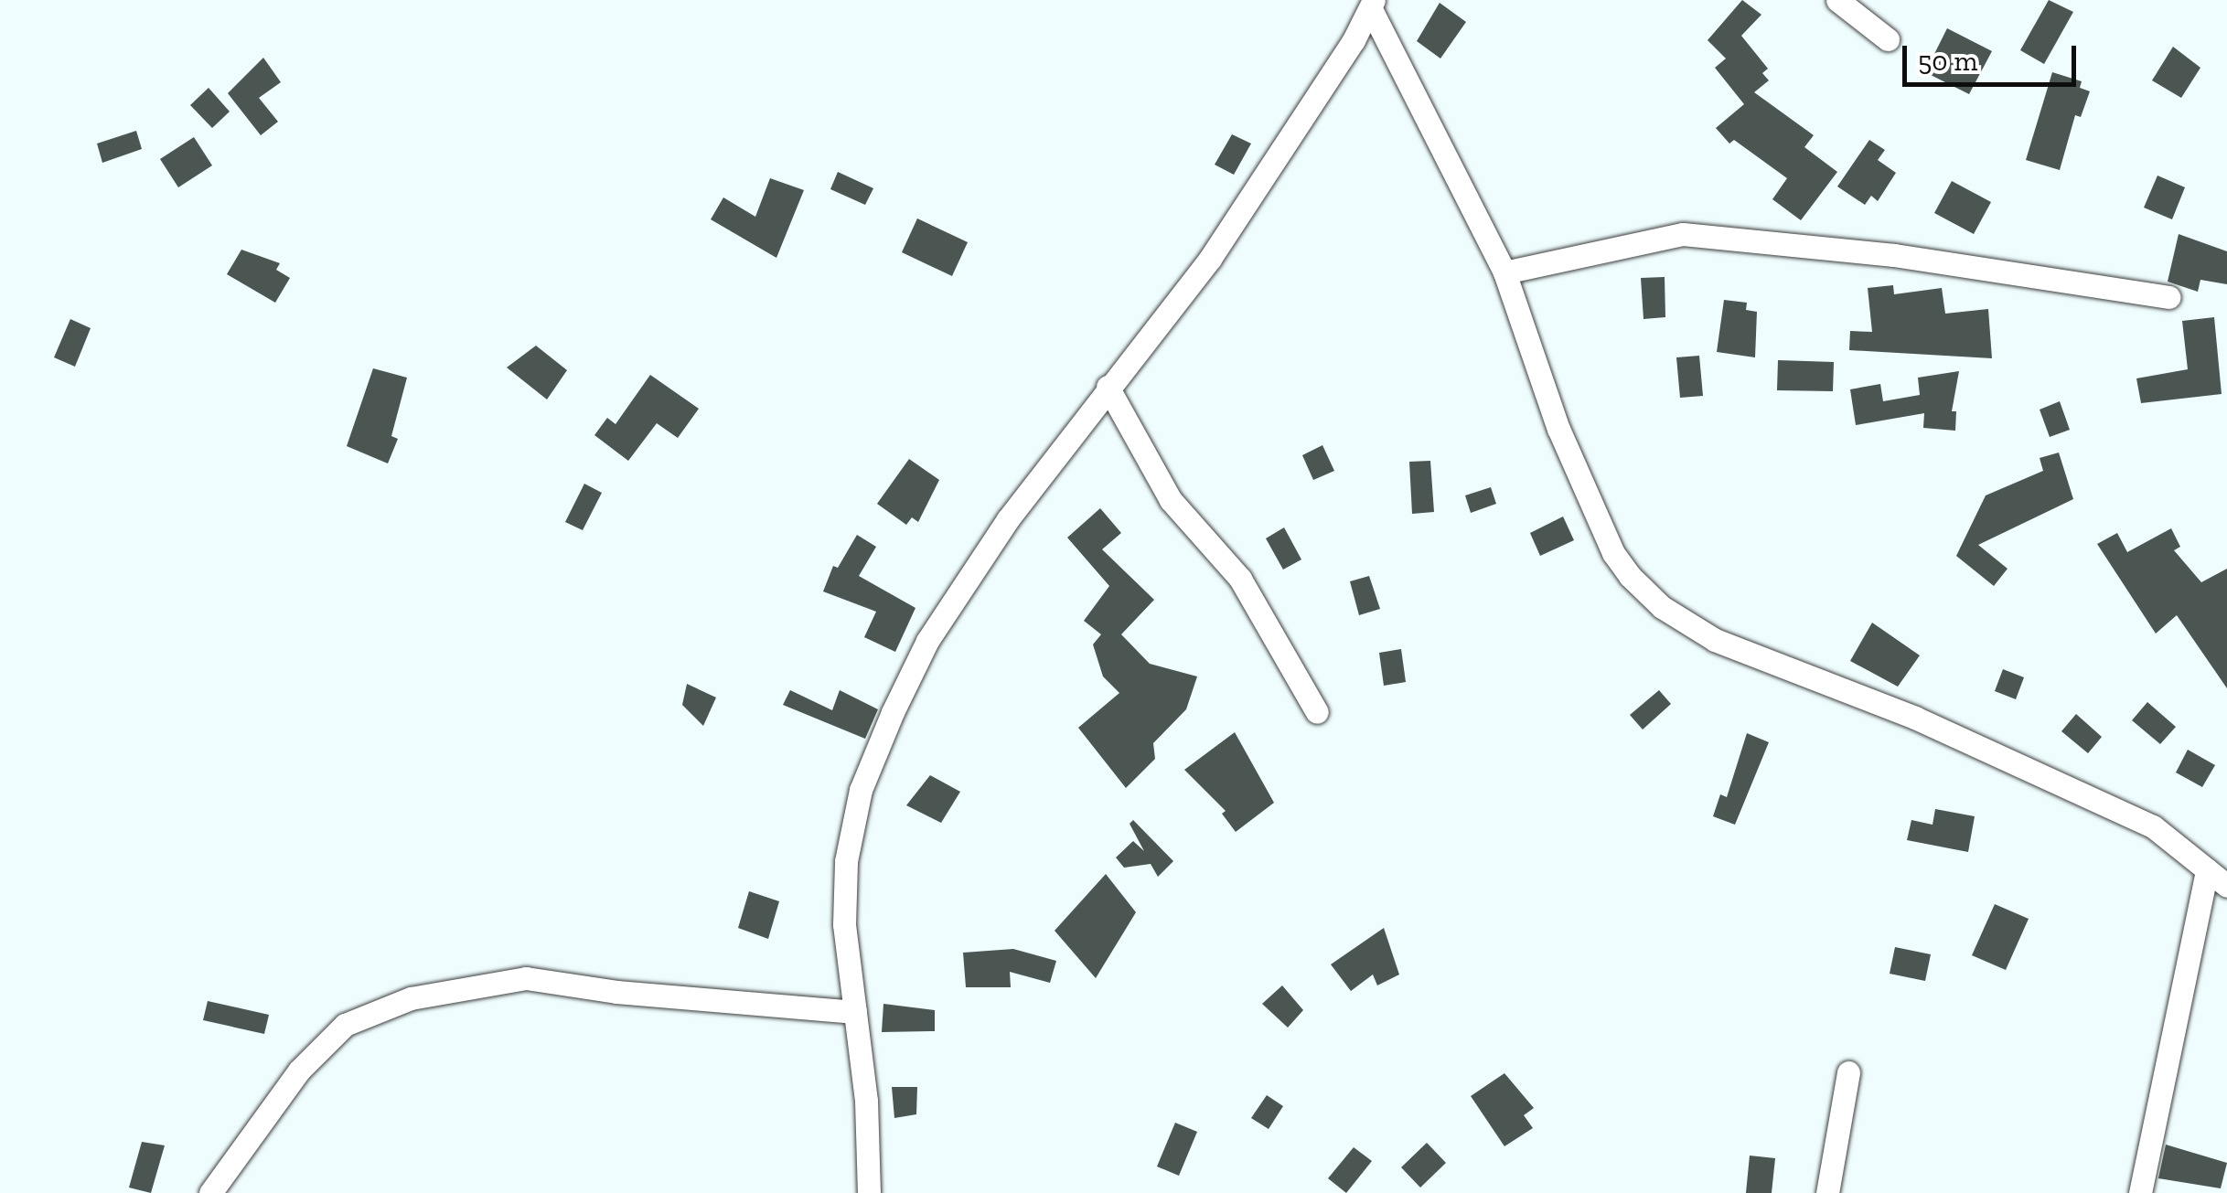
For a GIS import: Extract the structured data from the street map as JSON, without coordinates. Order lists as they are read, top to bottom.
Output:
{
  "scale_bar": "50 m"
}
